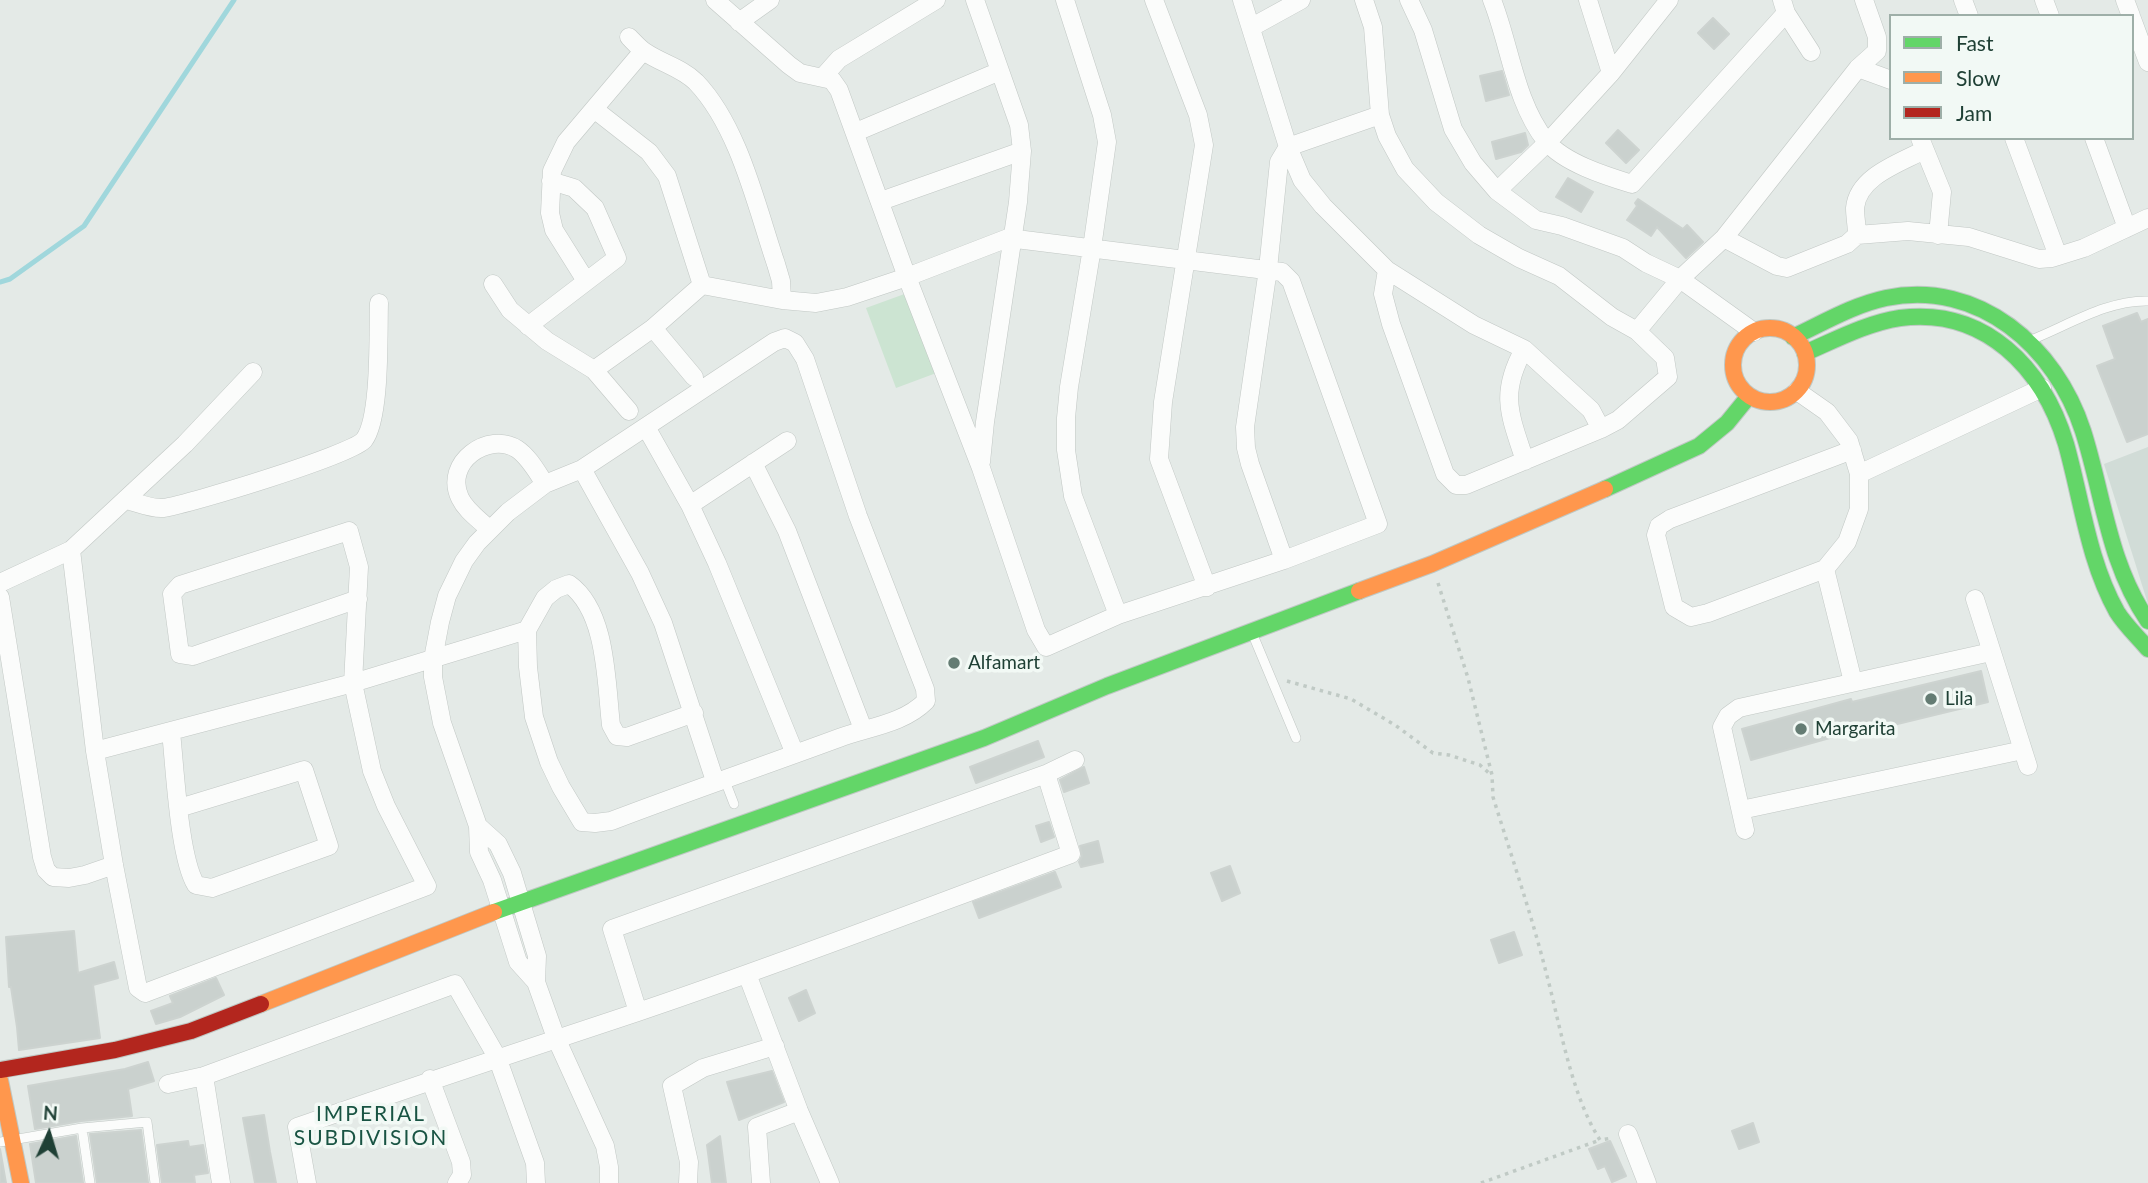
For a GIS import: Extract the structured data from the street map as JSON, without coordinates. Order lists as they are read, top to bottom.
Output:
{
  "districts": ["IMPERIAL SUBDIVISION"],
  "places": ["Alfamart", "Lila", "Margarita"],
  "legend": ["Fast", "Slow", "Jam"],
  "north": "top"
}
